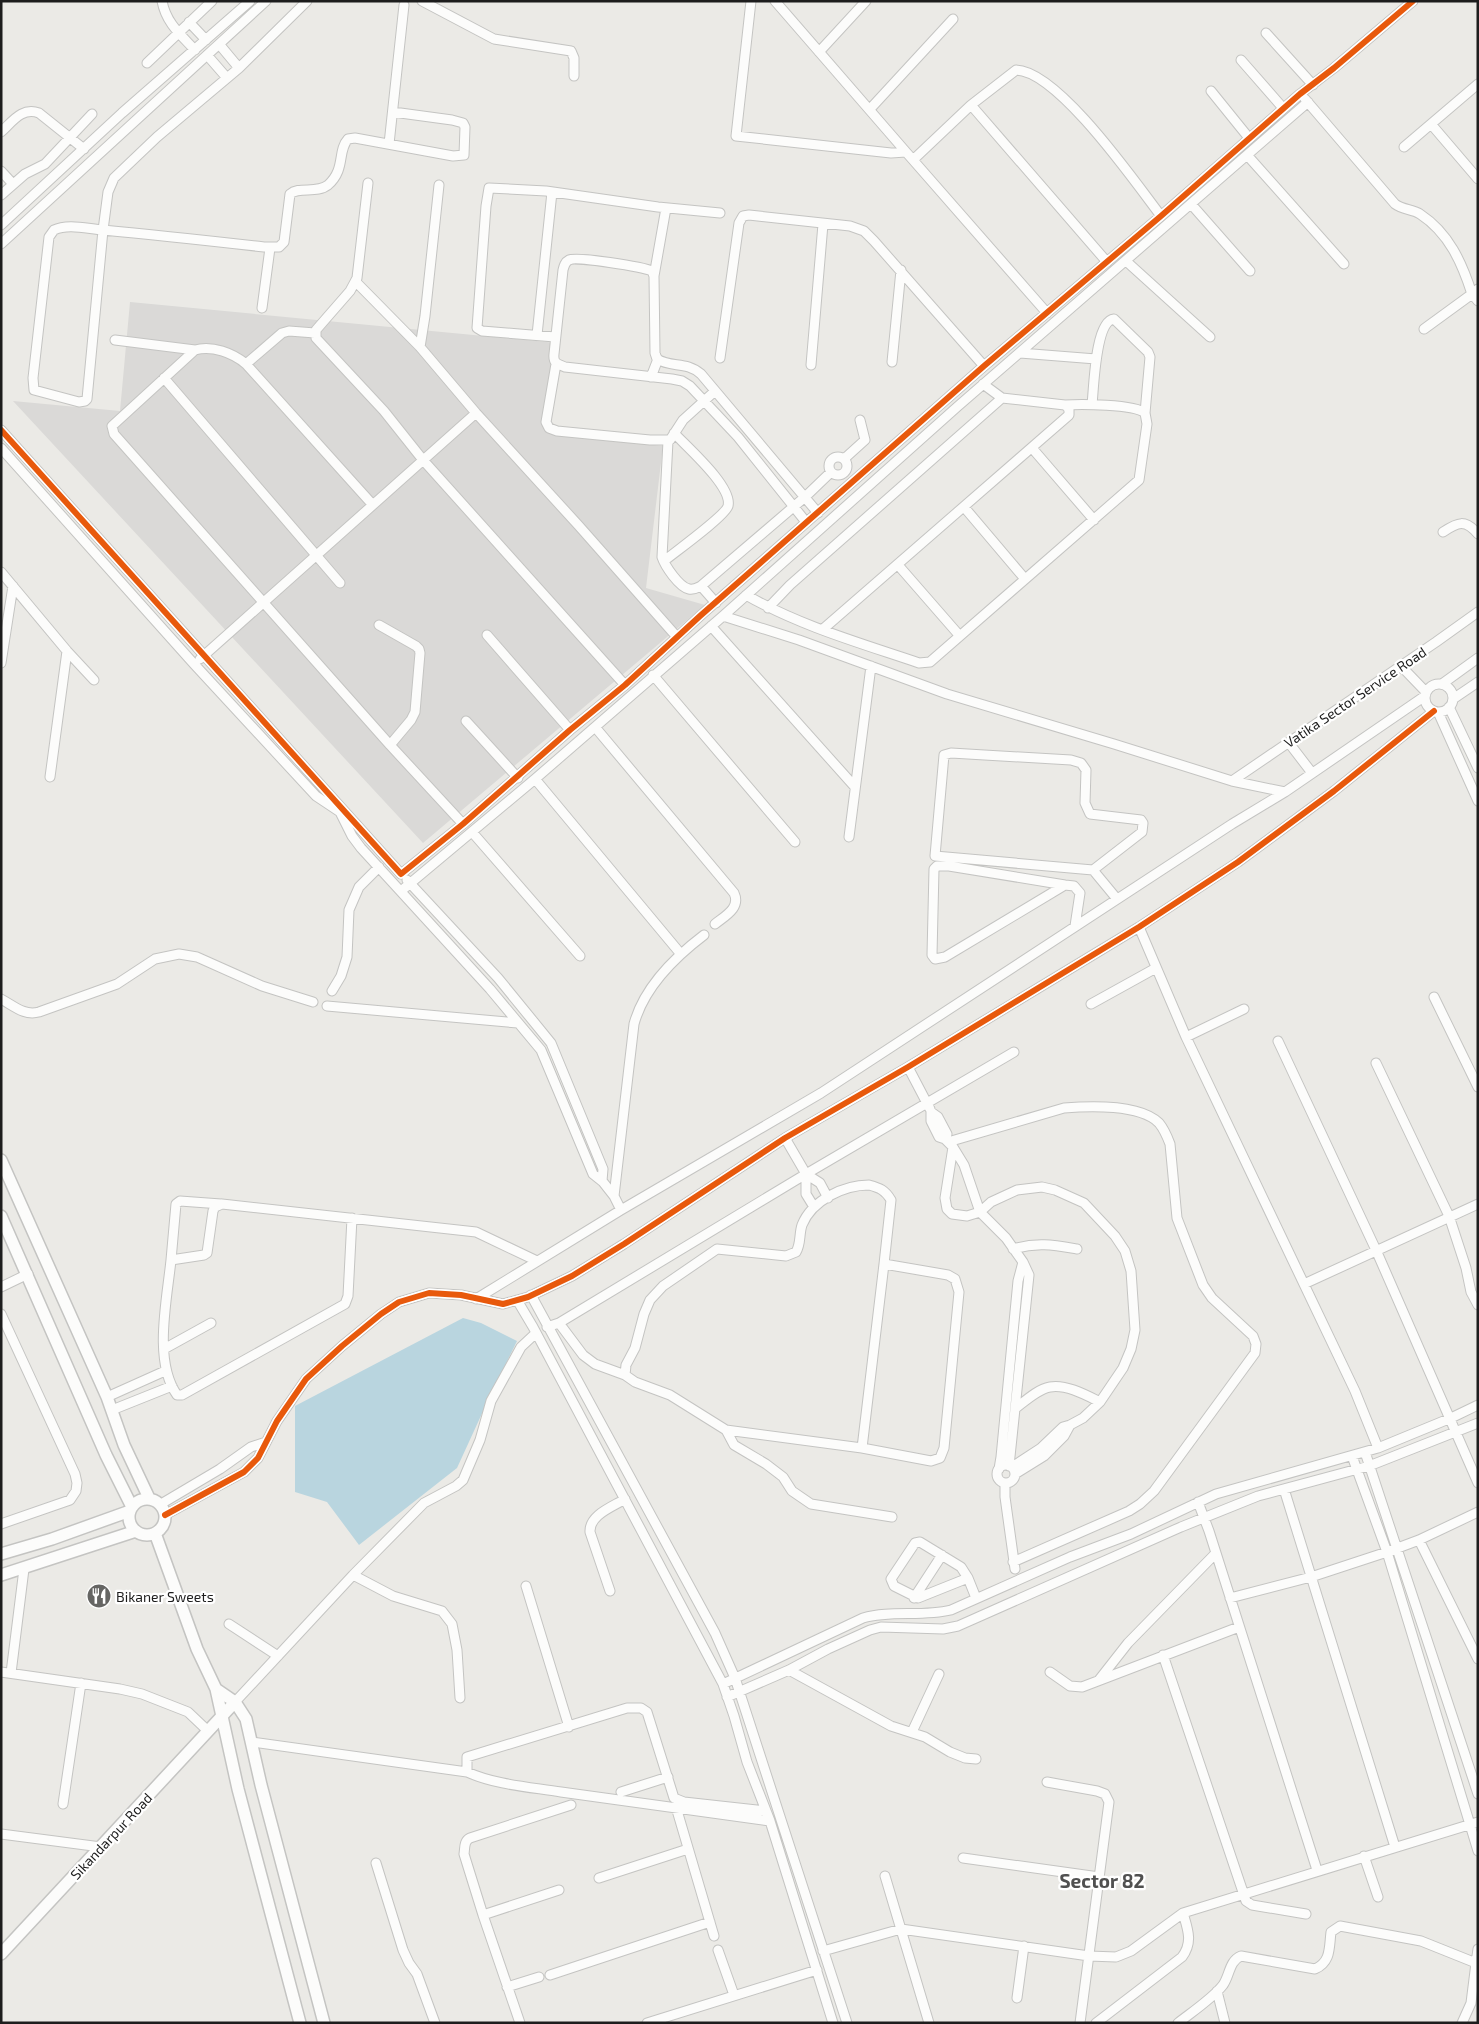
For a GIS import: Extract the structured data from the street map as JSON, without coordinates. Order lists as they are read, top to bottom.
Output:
{
  "streets": {
    "street": ["Vatika Sector Service Road", "Sikandarpur Road"]
  },
  "districts": ["Sector 82"],
  "places": {
    "restaurant": ["Bikaner Sweets"]
  }
}
